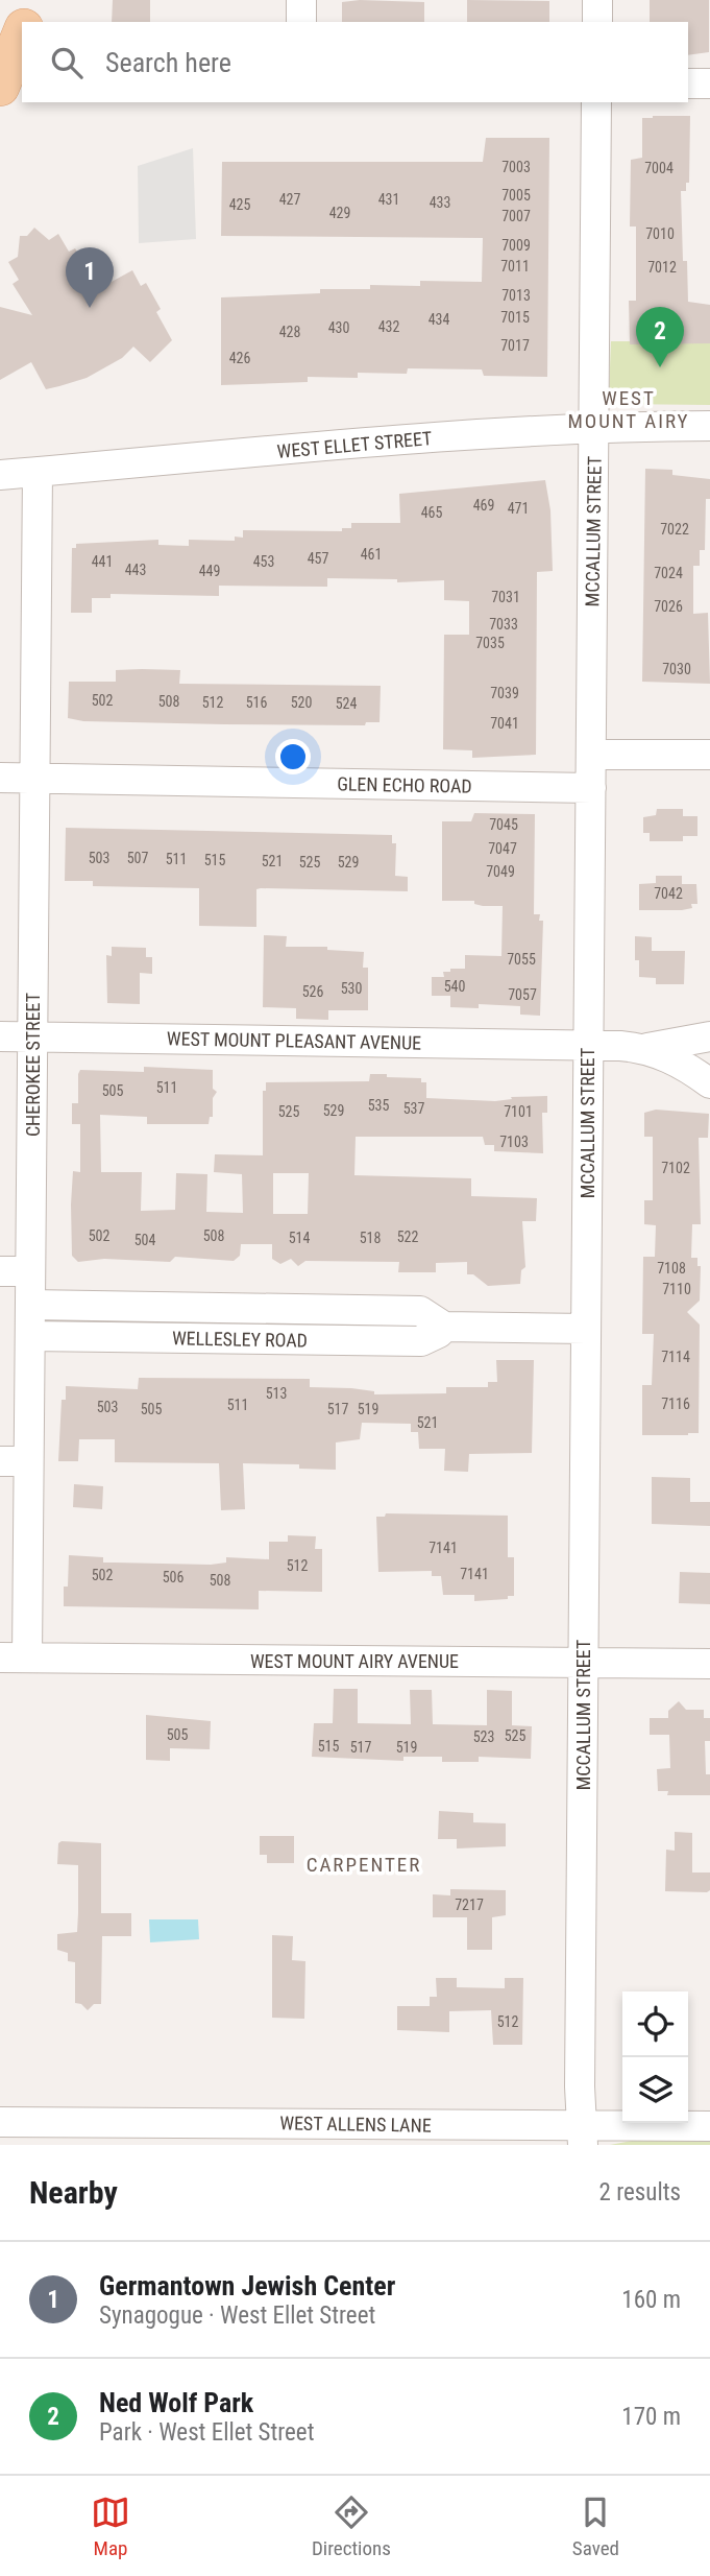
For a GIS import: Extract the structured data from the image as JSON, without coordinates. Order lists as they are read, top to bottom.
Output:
{
  "streets": {
    "street": [
      "WEST ELLET STREET",
      "MCCALLUM STREET",
      "GLEN ECHO ROAD",
      "WEST MOUNT PLEASANT AVENUE",
      "CHEROKEE STREET",
      "WELLESLEY ROAD",
      "WEST MOUNT AIRY AVENUE",
      "WEST ALLENS LANE"
    ]
  },
  "crossings": [
    ["WEST ELLET STREET", "MCCALLUM STREET"],
    ["WEST ELLET STREET", "CHEROKEE STREET"],
    ["MCCALLUM STREET", "GLEN ECHO ROAD"],
    ["MCCALLUM STREET", "WEST MOUNT PLEASANT AVENUE"],
    ["MCCALLUM STREET", "WELLESLEY ROAD"],
    ["MCCALLUM STREET", "WEST MOUNT AIRY AVENUE"],
    ["MCCALLUM STREET", "WEST ALLENS LANE"],
    ["GLEN ECHO ROAD", "CHEROKEE STREET"],
    ["WEST MOUNT PLEASANT AVENUE", "CHEROKEE STREET"],
    ["CHEROKEE STREET", "WELLESLEY ROAD"],
    ["CHEROKEE STREET", "WEST MOUNT AIRY AVENUE"]
  ],
  "districts": ["WEST MOUNT AIRY", "CARPENTER"],
  "house_numbers": [
    "7003",
    "7004",
    "7005",
    "427",
    "431",
    "433",
    "425",
    "429",
    "7007",
    "7010",
    "7009",
    "7011",
    "7012",
    "7013",
    "7015",
    "434",
    "432",
    "430",
    "428",
    "7017",
    "426",
    "469",
    "471",
    "465",
    "7022",
    "461",
    "457",
    "441",
    "453",
    "443",
    "449",
    "7024",
    "7031",
    "7026",
    "7033",
    "7035",
    "7030",
    "7039",
    "502",
    "508",
    "512",
    "516",
    "520",
    "524",
    "7041",
    "7045",
    "7047",
    "503",
    "507",
    "511",
    "515",
    "521",
    "525",
    "529",
    "7049",
    "7042",
    "7055",
    "540",
    "530",
    "526",
    "7057",
    "511",
    "505",
    "535",
    "537",
    "529",
    "525",
    "7101",
    "7103",
    "7102",
    "502",
    "508",
    "522",
    "514",
    "518",
    "504",
    "7108",
    "7110",
    "7114",
    "513",
    "7116",
    "511",
    "503",
    "505",
    "517",
    "519",
    "521",
    "7141",
    "512",
    "7141",
    "502",
    "506",
    "508",
    "505",
    "525",
    "523",
    "515",
    "517",
    "519",
    "7217",
    "512"
  ],
  "page": {
    "search": "Search here",
    "pins": ["1", "2"],
    "heading": ["Nearby", "2 results"],
    "list": [
      {
        "mark": "1",
        "name": "Germantown Jewish Center",
        "note": "Synagogue · West Ellet Street",
        "value": "160 m"
      },
      {
        "mark": "2",
        "name": "Ned Wolf Park",
        "note": "Park · West Ellet Street",
        "value": "170 m"
      }
    ],
    "nav": ["Map", "Directions", "Saved"]
  }
}
